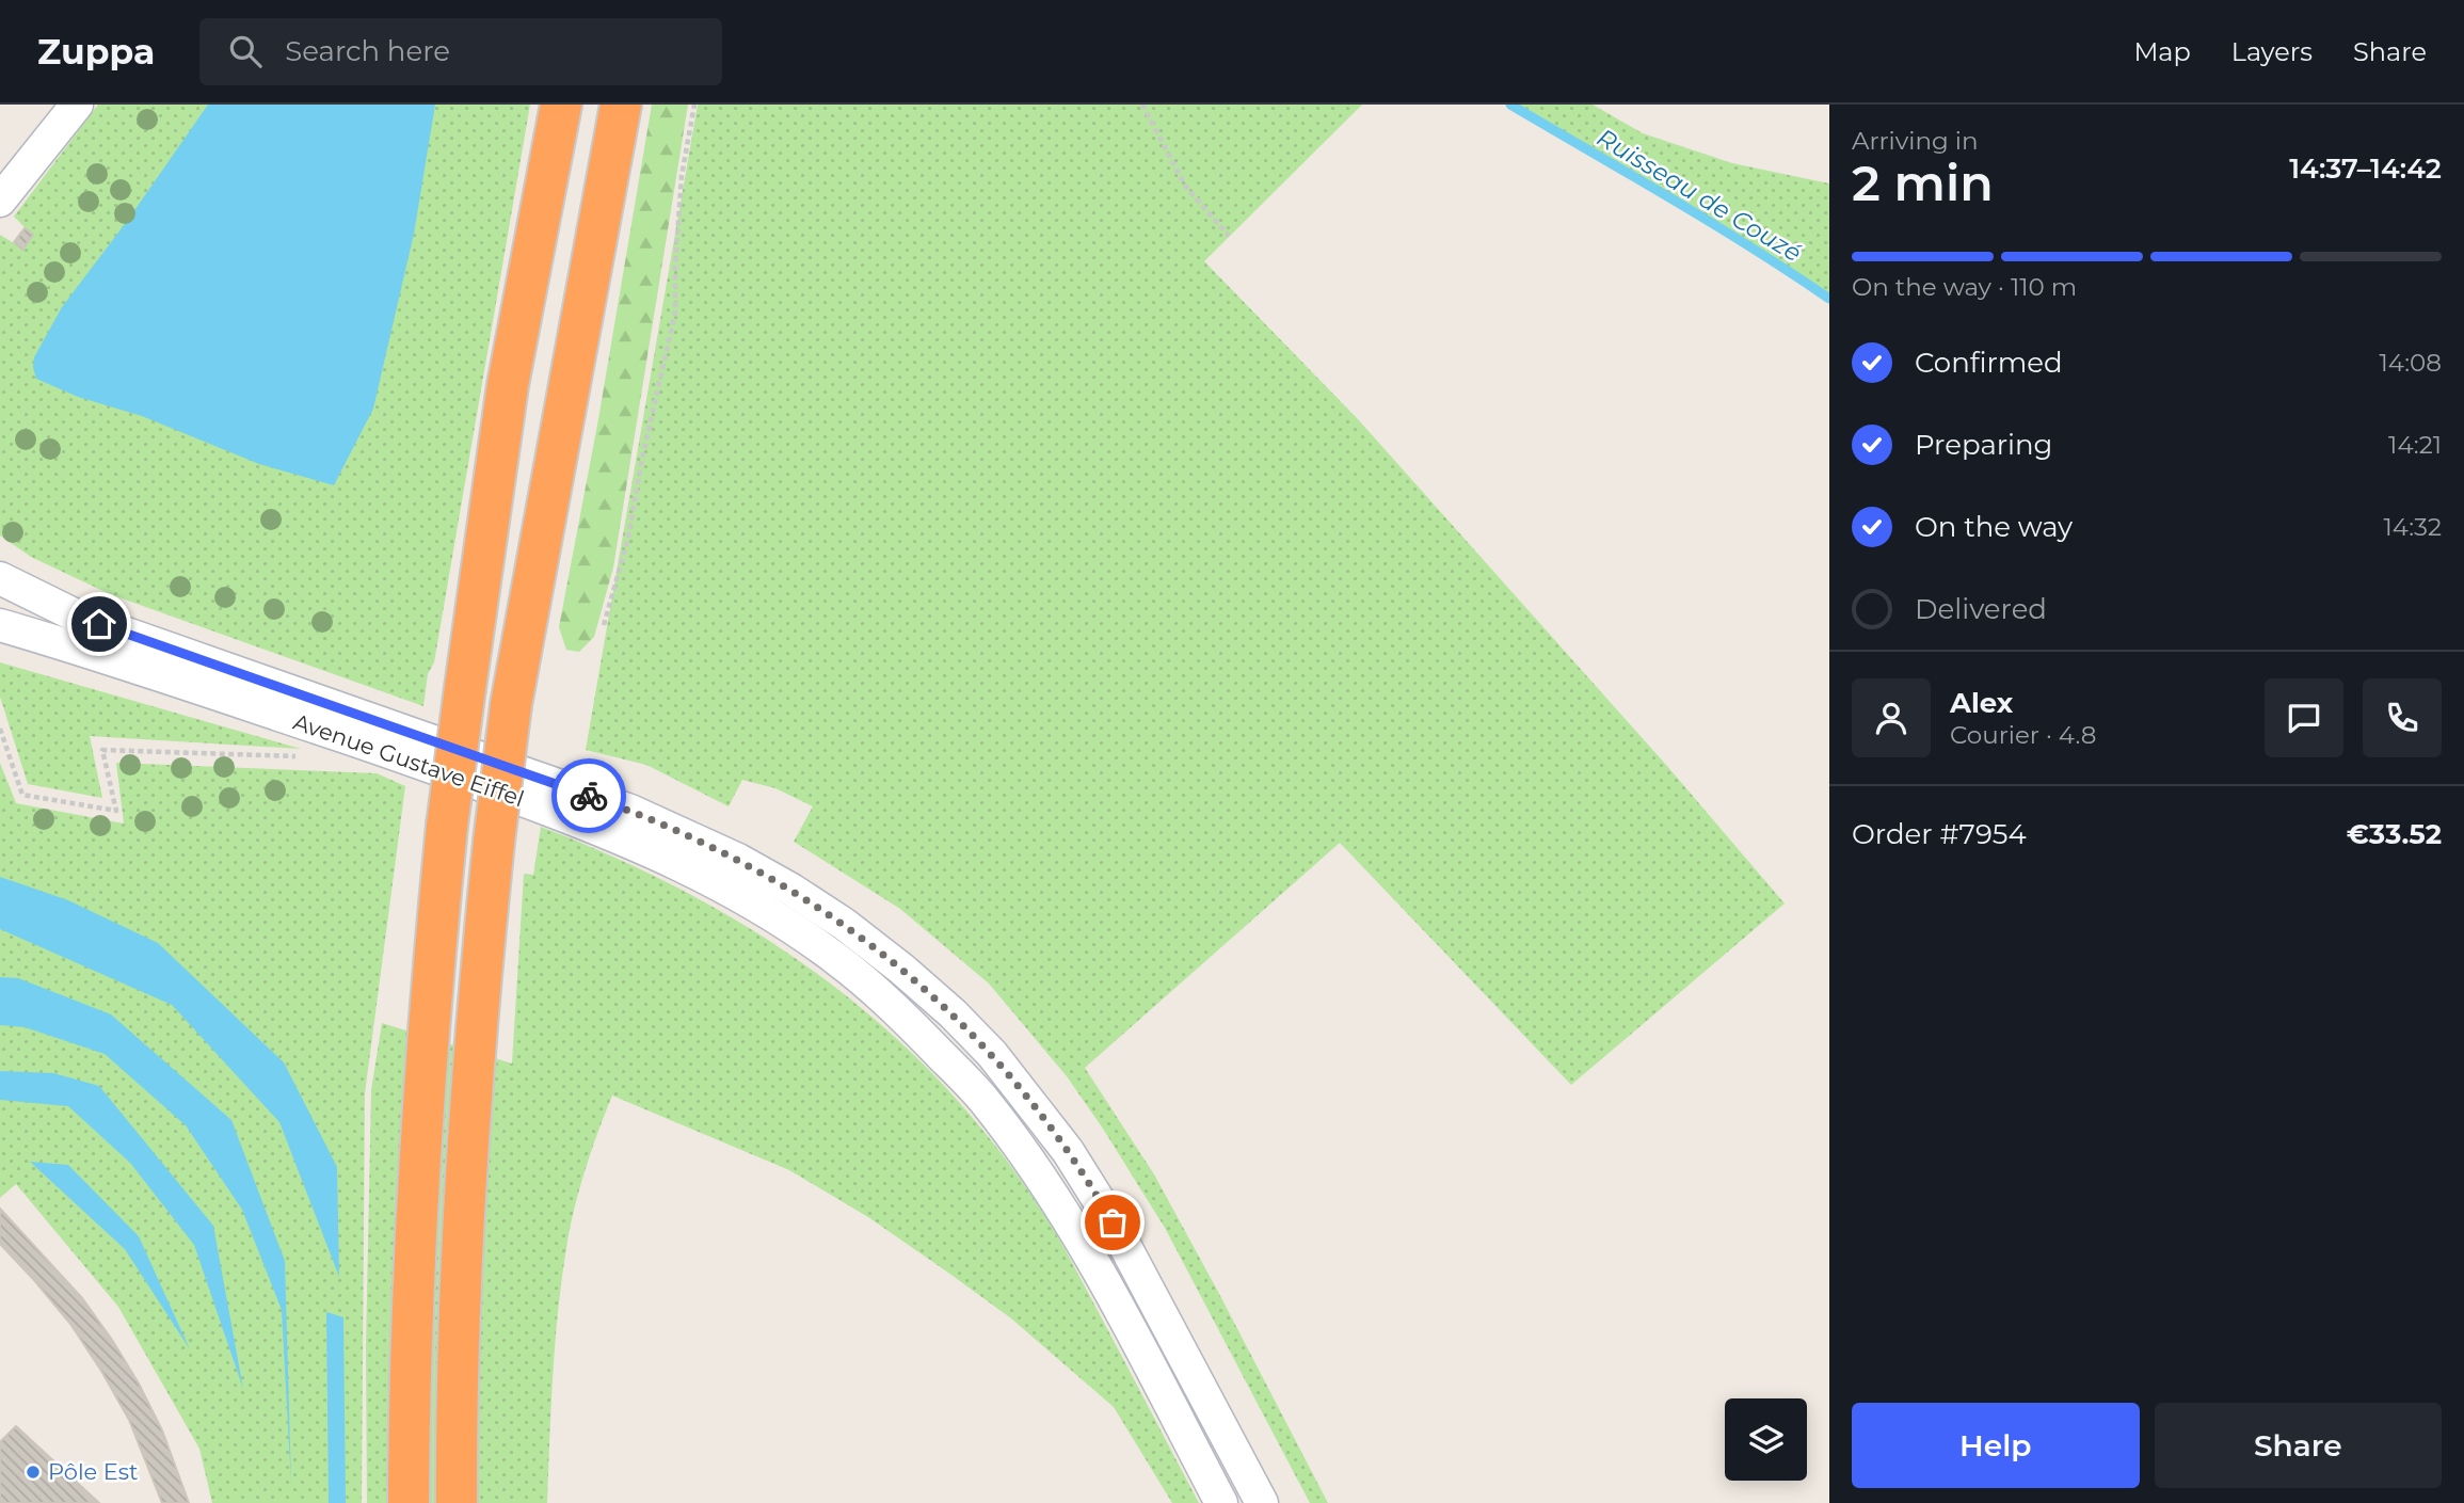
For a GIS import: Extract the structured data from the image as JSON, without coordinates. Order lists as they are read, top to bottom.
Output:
{
  "streets": {
    "street": ["Avenue Gustave Eiffel"]
  },
  "water": ["Ruisseau de Couzé"],
  "places": ["Pôle Est"],
  "page": {
    "header": "Zuppa",
    "search": "Search here",
    "nav": ["Map", "Layers", "Share"],
    "heading": ["2 min", "Arriving in", "14:37–14:42"],
    "panel": [
      "Alex",
      "Courier · 4.8",
      "Order #7954",
      "€33.52"
    ],
    "bar": "On the way · 110 m",
    "list": [
      ["Confirmed", "14:08"],
      ["Preparing", "14:21"],
      ["On the way", "14:32"],
      "Delivered"
    ],
    "buttons": ["Help", "Share"]
  }
}
